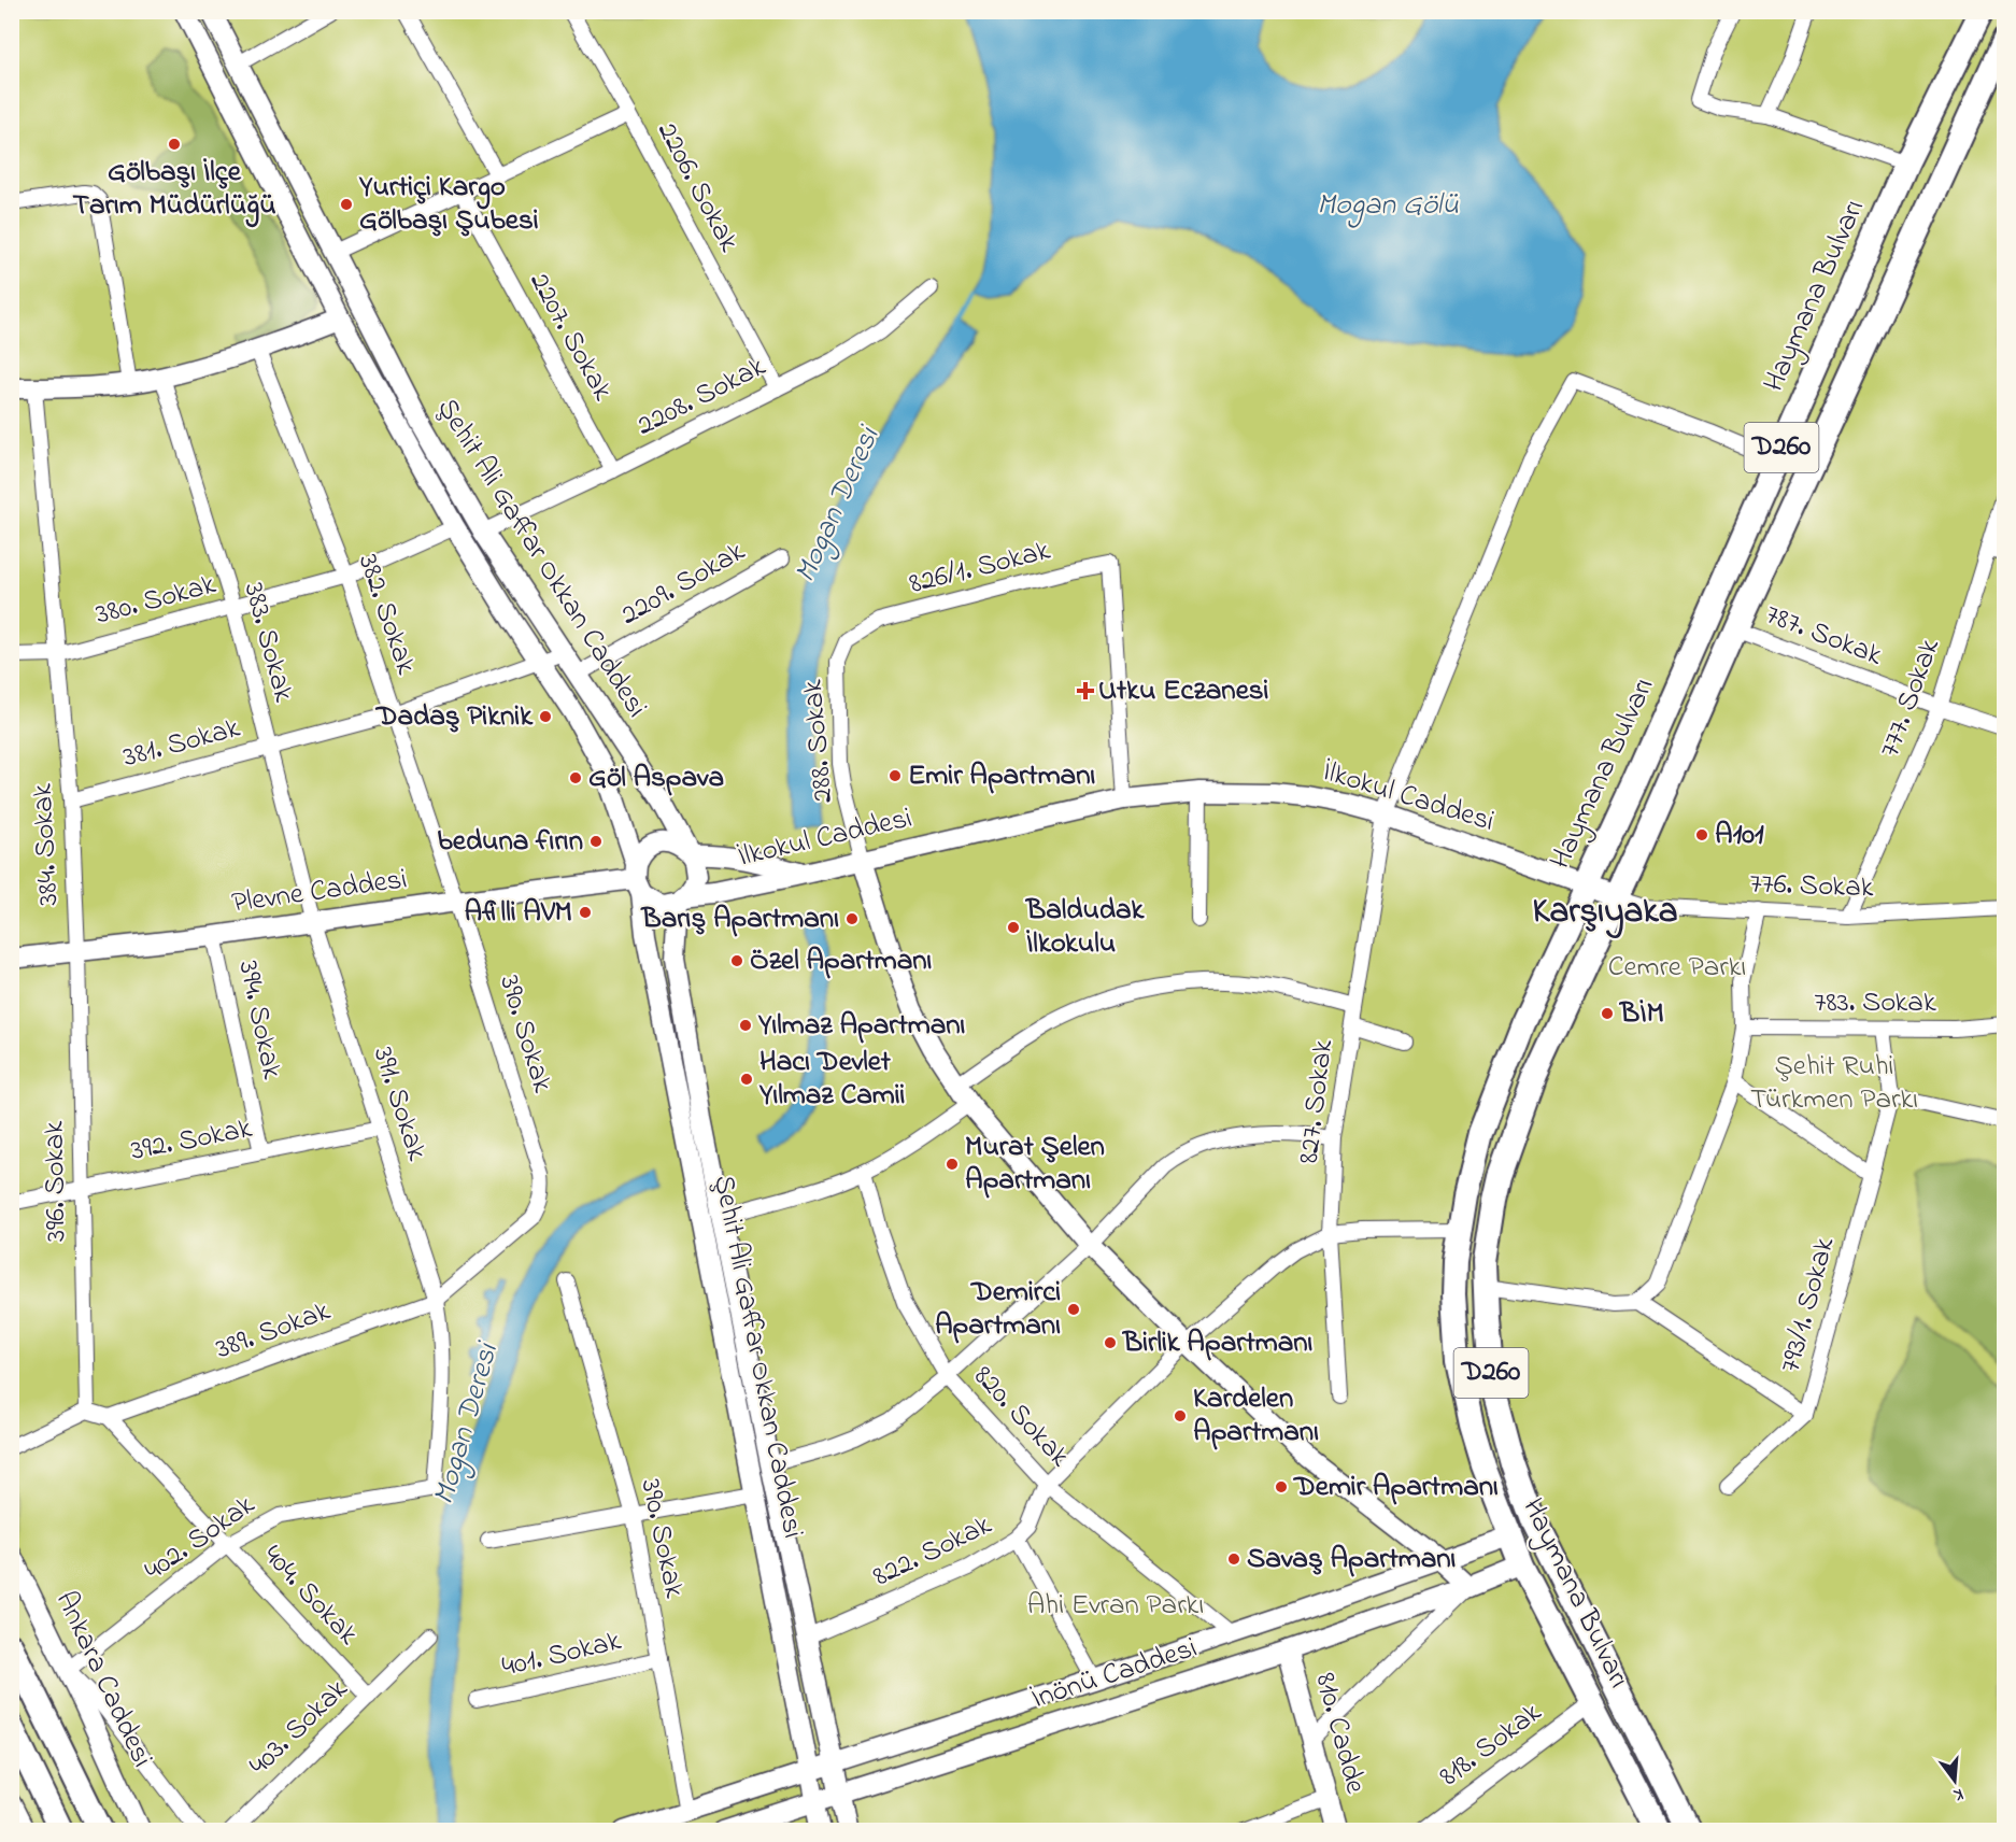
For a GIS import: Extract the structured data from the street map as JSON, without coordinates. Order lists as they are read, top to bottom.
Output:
{
  "streets": {
    "highway": ["Haymana Bulvarı", "D260"],
    "street": [
      "2206. Sokak",
      "2207. Sokak",
      "2208. Sokak",
      "Şehit Ali Gaffar Okkan Caddesi",
      "826/1. Sokak",
      "2209. Sokak",
      "380. Sokak",
      "382. Sokak",
      "787. Sokak",
      "383. Sokak",
      "777. Sokak",
      "288. Sokak",
      "381. Sokak",
      "İlkokul Caddesi",
      "384. Sokak",
      "776. Sokak",
      "Plevne Caddesi",
      "783. Sokak",
      "394. Sokak",
      "390. Sokak",
      "827. Sokak",
      "391. Sokak",
      "392. Sokak",
      "396. Sokak",
      "793/1. Sokak",
      "389. Sokak",
      "820. Sokak",
      "402. Sokak",
      "822. Sokak",
      "404. Sokak",
      "401. Sokak",
      "İnönü Caddesi",
      "Ankara Caddesi",
      "403. Sokak",
      "810. Cadde",
      "818. Sokak"
    ]
  },
  "crossings": [
    ["2206. Sokak", "2208. Sokak"],
    ["Haymana Bulvarı", "787. Sokak"],
    ["Haymana Bulvarı", "İlkokul Caddesi"],
    ["Haymana Bulvarı", "776. Sokak"],
    ["Haymana Bulvarı", "827. Sokak"],
    ["Haymana Bulvarı", "822. Sokak"],
    ["Haymana Bulvarı", "İnönü Caddesi"],
    ["Haymana Bulvarı", "818. Sokak"],
    ["2207. Sokak", "2208. Sokak"],
    ["2208. Sokak", "Şehit Ali Gaffar Okkan Caddesi"],
    ["Şehit Ali Gaffar Okkan Caddesi", "2209. Sokak"],
    ["Şehit Ali Gaffar Okkan Caddesi", "380. Sokak"],
    ["Şehit Ali Gaffar Okkan Caddesi", "381. Sokak"],
    ["Şehit Ali Gaffar Okkan Caddesi", "İlkokul Caddesi"],
    ["Şehit Ali Gaffar Okkan Caddesi", "Plevne Caddesi"],
    ["Şehit Ali Gaffar Okkan Caddesi", "822. Sokak"],
    ["Şehit Ali Gaffar Okkan Caddesi", "İnönü Caddesi"],
    ["826/1. Sokak", "288. Sokak"],
    ["826/1. Sokak", "İlkokul Caddesi"],
    ["380. Sokak", "382. Sokak"],
    ["380. Sokak", "383. Sokak"],
    ["380. Sokak", "384. Sokak"],
    ["382. Sokak", "381. Sokak"],
    ["382. Sokak", "Plevne Caddesi"],
    ["382. Sokak", "390. Sokak"],
    ["787. Sokak", "777. Sokak"],
    ["383. Sokak", "381. Sokak"],
    ["383. Sokak", "Plevne Caddesi"],
    ["383. Sokak", "391. Sokak"],
    ["777. Sokak", "776. Sokak"],
    ["288. Sokak", "İlkokul Caddesi"],
    ["381. Sokak", "384. Sokak"],
    ["İlkokul Caddesi", "776. Sokak"],
    ["İlkokul Caddesi", "Plevne Caddesi"],
    ["İlkokul Caddesi", "827. Sokak"],
    ["384. Sokak", "Plevne Caddesi"],
    ["384. Sokak", "396. Sokak"],
    ["Plevne Caddesi", "394. Sokak"],
    ["Plevne Caddesi", "390. Sokak"],
    ["Plevne Caddesi", "391. Sokak"],
    ["Plevne Caddesi", "396. Sokak"],
    ["394. Sokak", "392. Sokak"],
    ["390. Sokak", "389. Sokak"],
    ["390. Sokak", "401. Sokak"],
    ["827. Sokak", "822. Sokak"],
    ["391. Sokak", "392. Sokak"],
    ["391. Sokak", "389. Sokak"],
    ["391. Sokak", "402. Sokak"],
    ["392. Sokak", "396. Sokak"],
    ["389. Sokak", "404. Sokak"],
    ["820. Sokak", "822. Sokak"],
    ["402. Sokak", "404. Sokak"],
    ["402. Sokak", "Ankara Caddesi"],
    ["404. Sokak", "403. Sokak"],
    ["İnönü Caddesi", "810. Cadde"]
  ],
  "districts": ["Karşıyaka"],
  "water": ["Mogan Gölü", "Mogan Deresi"],
  "parks": ["Cemre Parkı", "Şehit Ruhi Türkmen Parkı", "Ahi Evran Parkı"],
  "places": {
    "other": [
      "Gölbaşı İlçe Tarım Müdürlüğü",
      "Yurtiçi Kargo Gölbaşı Şubesi",
      "Dadaş Piknik",
      "Emir Apartmanı",
      "Göl Aspava",
      "A101",
      "beduna fırın",
      "Afilli AVM",
      "Barış Apartmanı",
      "Baldudak İlkokulu",
      "Özel Apartmanı",
      "BİM",
      "Yılmaz Apartmanı",
      "Hacı Devlet Yılmaz Camii",
      "Murat Şelen Apartmanı",
      "Demirci Apartmanı",
      "Birlik Apartmanı",
      "Kardelen Apartmanı",
      "Demir Apartmanı",
      "Savaş Apartmanı"
    ],
    "health": ["Utku Eczanesi"]
  },
  "north": "bottom"
}
